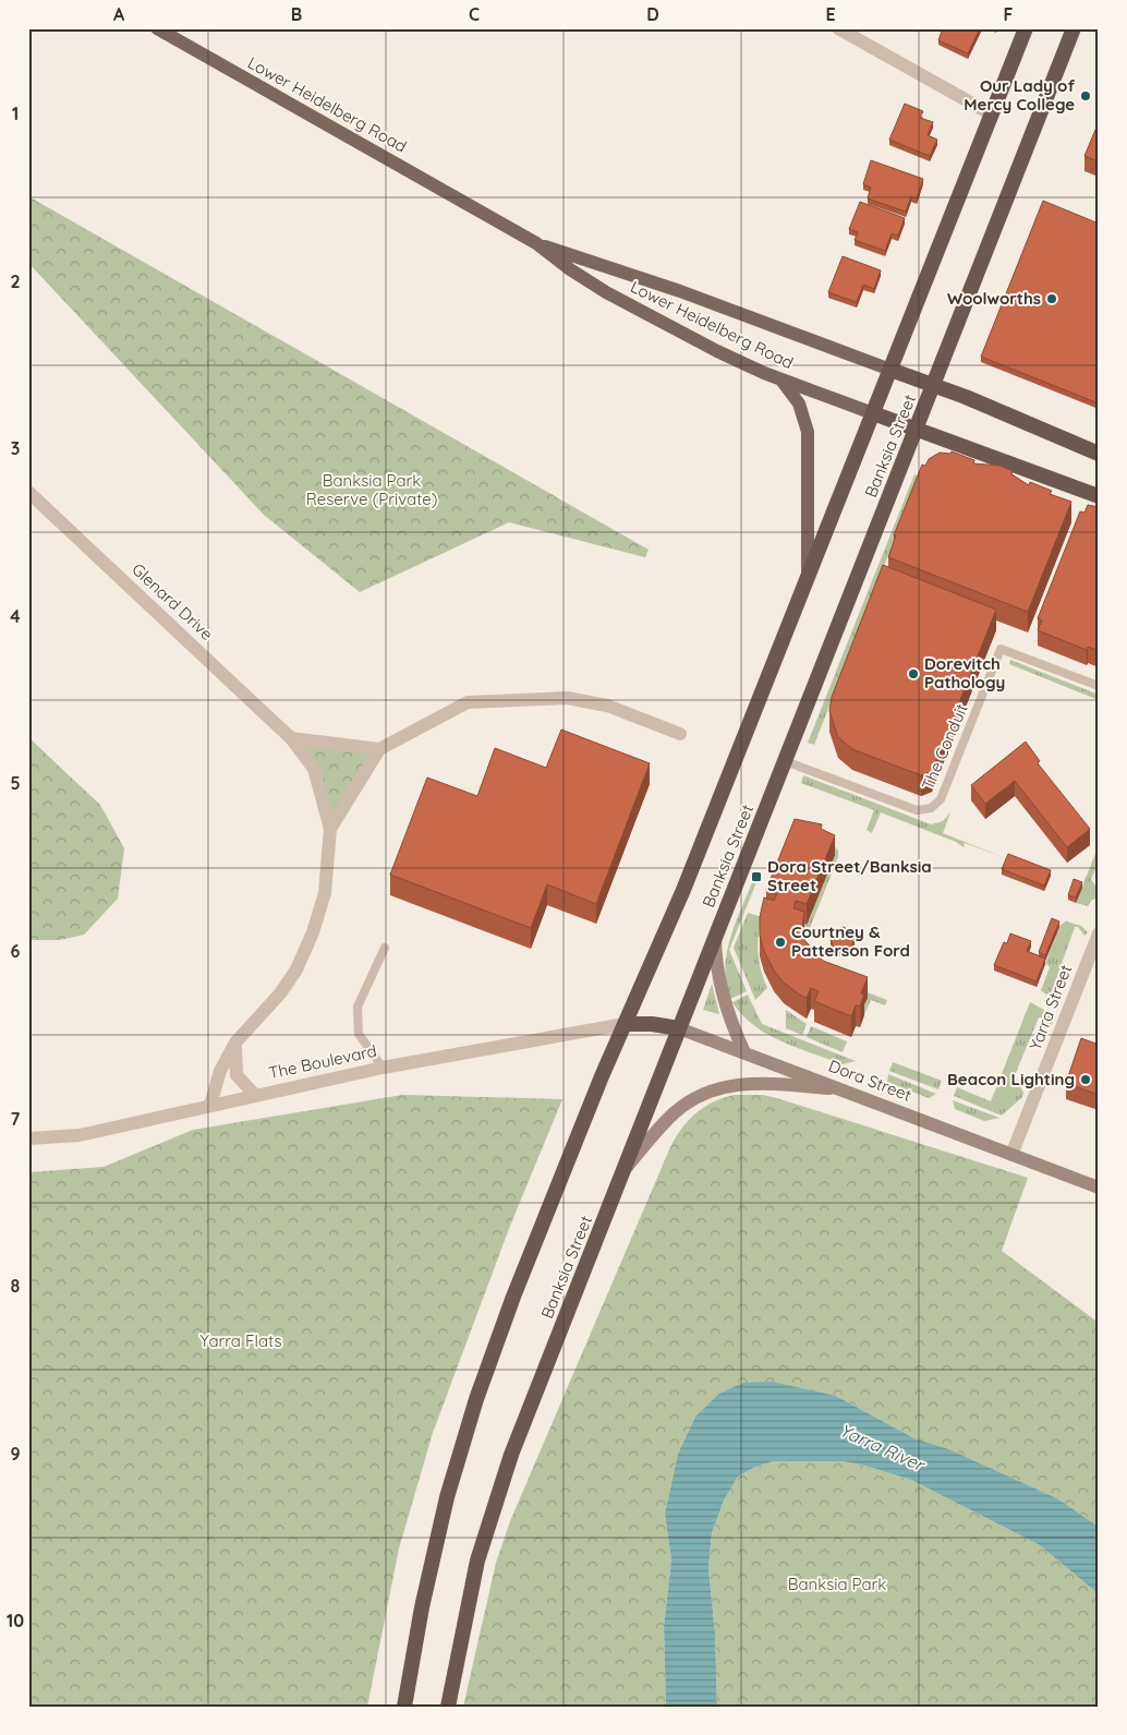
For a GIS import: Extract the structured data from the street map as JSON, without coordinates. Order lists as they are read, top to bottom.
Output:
{
  "streets": {
    "highway": ["Lower Heidelberg Road", "Banksia Street", "Dora Street"],
    "street": ["Glenard Drive", "Yarra Street", "The Boulevard"],
    "lane": ["The Conduit"]
  },
  "crossings": [
    ["Lower Heidelberg Road", "Banksia Street"],
    ["Banksia Street", "The Conduit"],
    ["Banksia Street", "The Boulevard"],
    ["Banksia Street", "Dora Street"],
    ["Glenard Drive", "The Boulevard"],
    ["Yarra Street", "Dora Street"],
    ["The Boulevard", "Dora Street"]
  ],
  "water": ["Yarra River"],
  "parks": ["Banksia Park Reserve (Private)", "Yarra Flats", "Banksia Park"],
  "places": {
    "other": [
      "Our Lady of Mercy College",
      "Woolworths",
      "Dorevitch Pathology",
      "Courtney & Patterson Ford",
      "Beacon Lighting"
    ],
    "transit": ["Dora Street/Banksia Street"]
  },
  "grid": {
    "columns": [
      "A",
      "B",
      "C",
      "D",
      "E",
      "F"
    ],
    "rows": [
      "1",
      "2",
      "3",
      "4",
      "5",
      "6",
      "7",
      "8",
      "9",
      "10"
    ]
  }
}
